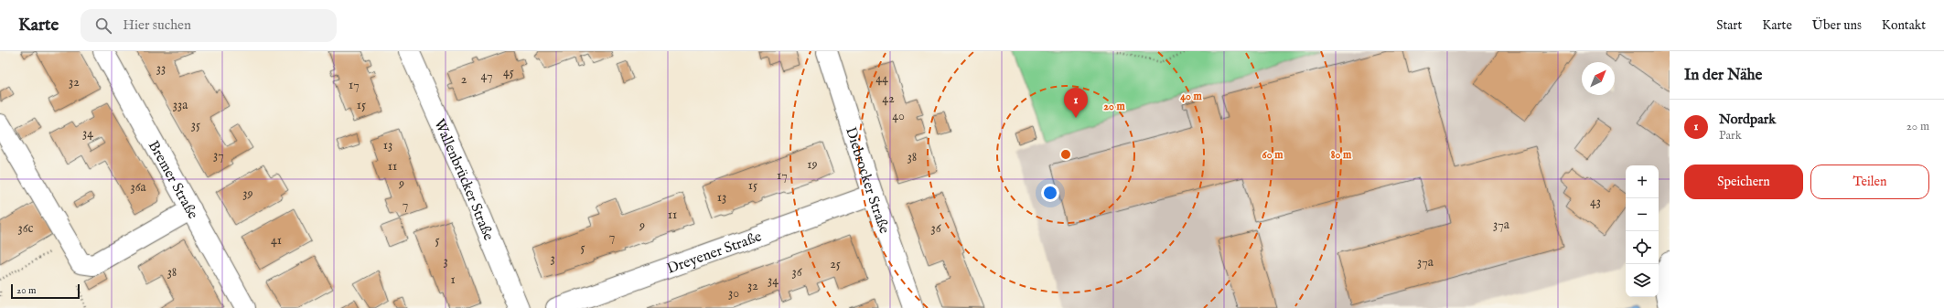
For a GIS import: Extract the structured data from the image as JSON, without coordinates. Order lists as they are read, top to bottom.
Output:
{
  "streets": {
    "street": [
      "Bremer Straße",
      "Wallenbrücker Straße",
      "Diebrocker Straße",
      "Dreyener Straße"
    ]
  },
  "crossings": [
    ["Diebrocker Straße", "Dreyener Straße"]
  ],
  "house_numbers": [
    "33",
    "45",
    "47",
    "44",
    "2",
    "32",
    "17",
    "42",
    "33a",
    "15",
    "40",
    "35",
    "34",
    "13",
    "37",
    "38",
    "19",
    "11",
    "17",
    "9",
    "15",
    "36a",
    "39",
    "13",
    "43",
    "7",
    "11",
    "37a",
    "9",
    "36c",
    "36",
    "7",
    "41",
    "5",
    "5",
    "3",
    "3",
    "37a",
    "25",
    "38",
    "36",
    "1",
    "34",
    "32",
    "30"
  ],
  "scale_bar": "20 m",
  "north": "top right",
  "page": {
    "header": "Karte",
    "search": "Hier suchen",
    "nav": [
      "Start",
      "Karte",
      "Über uns",
      "Kontakt"
    ],
    "heading": "In der Nähe",
    "pins": "1",
    "list": [
      {
        "mark": "1",
        "name": "Nordpark",
        "note": "Park",
        "value": "20 m"
      }
    ],
    "buttons": ["Speichern", "Teilen"],
    "map_buttons": ["+", "−"],
    "scale": "20 m"
  },
  "rings": [
    "40 m",
    "20 m",
    "60 m",
    "80 m"
  ]
}
